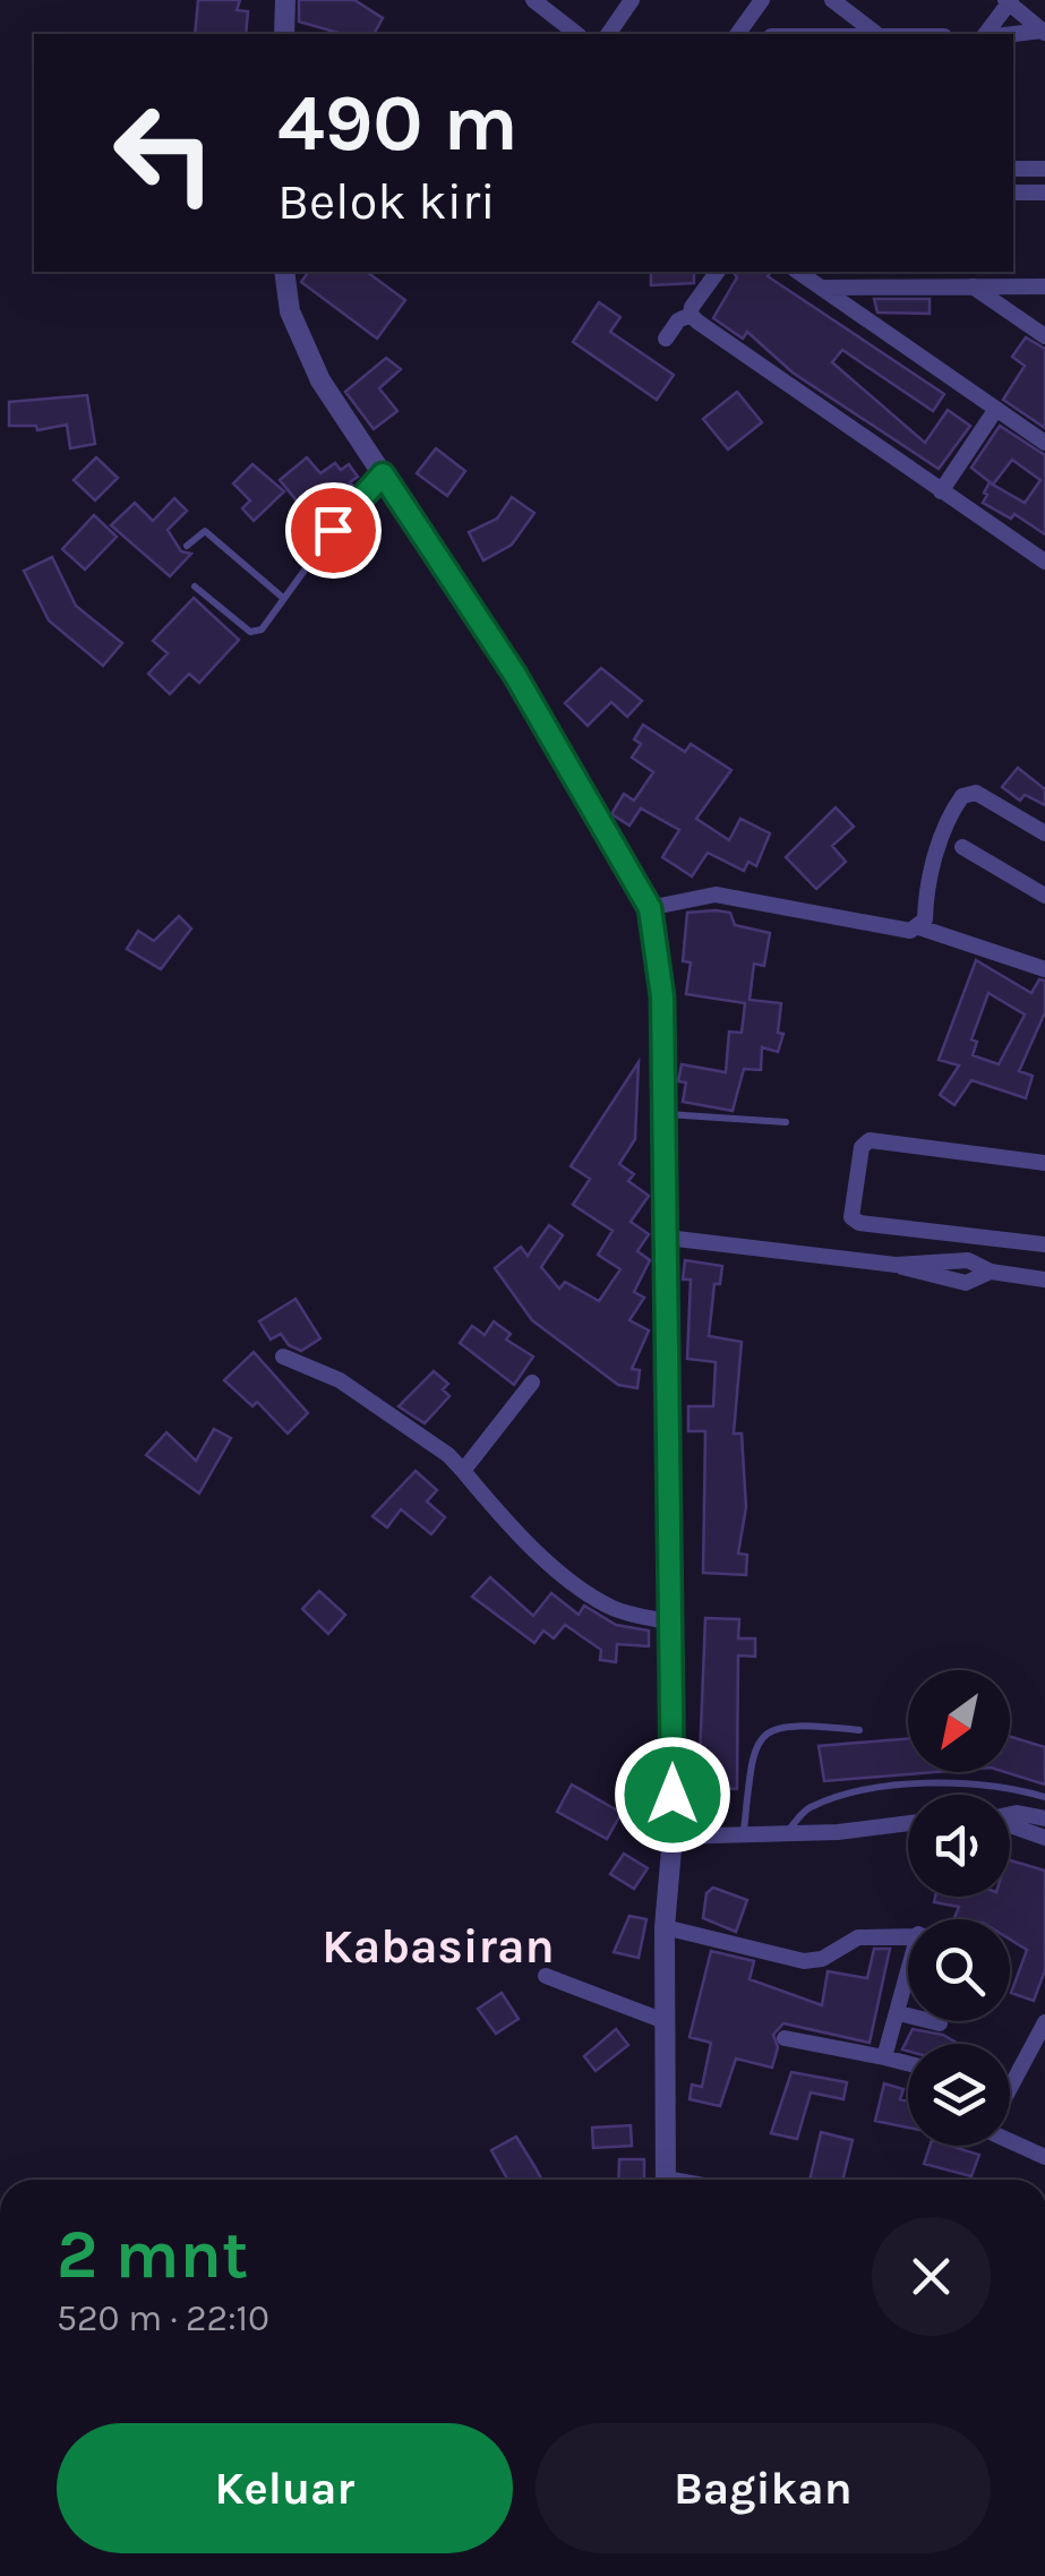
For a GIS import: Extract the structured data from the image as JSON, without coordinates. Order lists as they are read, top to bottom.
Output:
{
  "districts": ["Kabasiran"],
  "north": "bottom left",
  "page": {
    "turn": ["490 m", "Belok kiri"],
    "heading": ["2 mnt", "520 m · 22:10"],
    "buttons": ["Keluar", "Bagikan"]
  }
}
